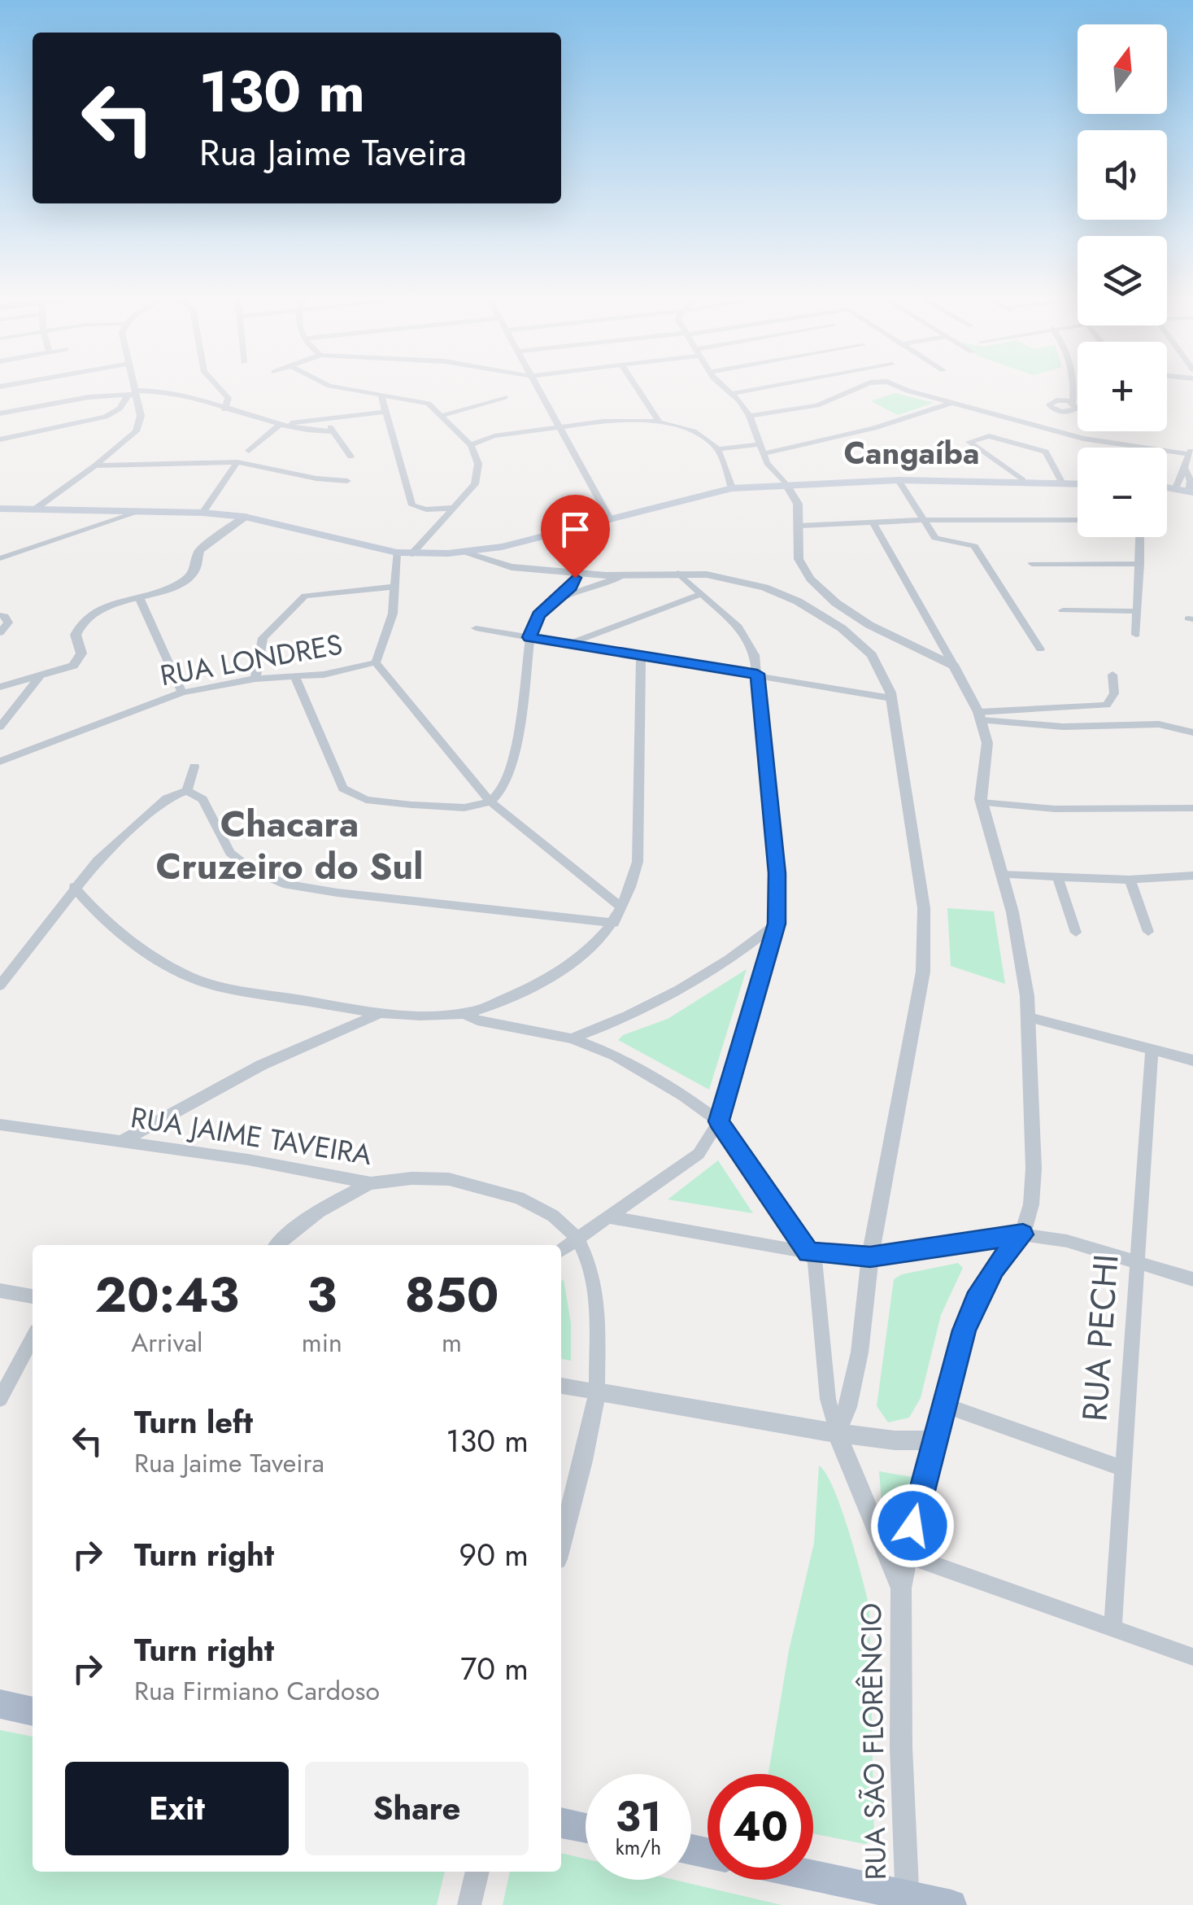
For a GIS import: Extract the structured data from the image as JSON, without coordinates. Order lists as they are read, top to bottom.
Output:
{
  "streets": {
    "street": [
      "RUA LONDRES",
      "RUA JAIME TAVEIRA",
      "RUA PECHI",
      "RUA SÃO FLORÊNCIO"
    ]
  },
  "districts": ["Cangaíba", "Chacara Cruzeiro do Sul"],
  "north": "top",
  "page": {
    "map_buttons": ["+", "−"],
    "turn": ["130 m", "Rua Jaime Taveira"],
    "eta": [
      "20:43",
      "Arrival",
      "3",
      "min",
      "850",
      "m"
    ],
    "list": [
      {
        "name": "Turn left",
        "note": "Rua Jaime Taveira",
        "value": "130 m"
      },
      {
        "name": "Turn right",
        "value": "90 m"
      },
      {
        "name": "Turn right",
        "note": "Rua Firmiano Cardoso",
        "value": "70 m"
      }
    ],
    "buttons": ["Exit", "Share"],
    "speed": "31 km/h",
    "limit": "40"
  }
}
